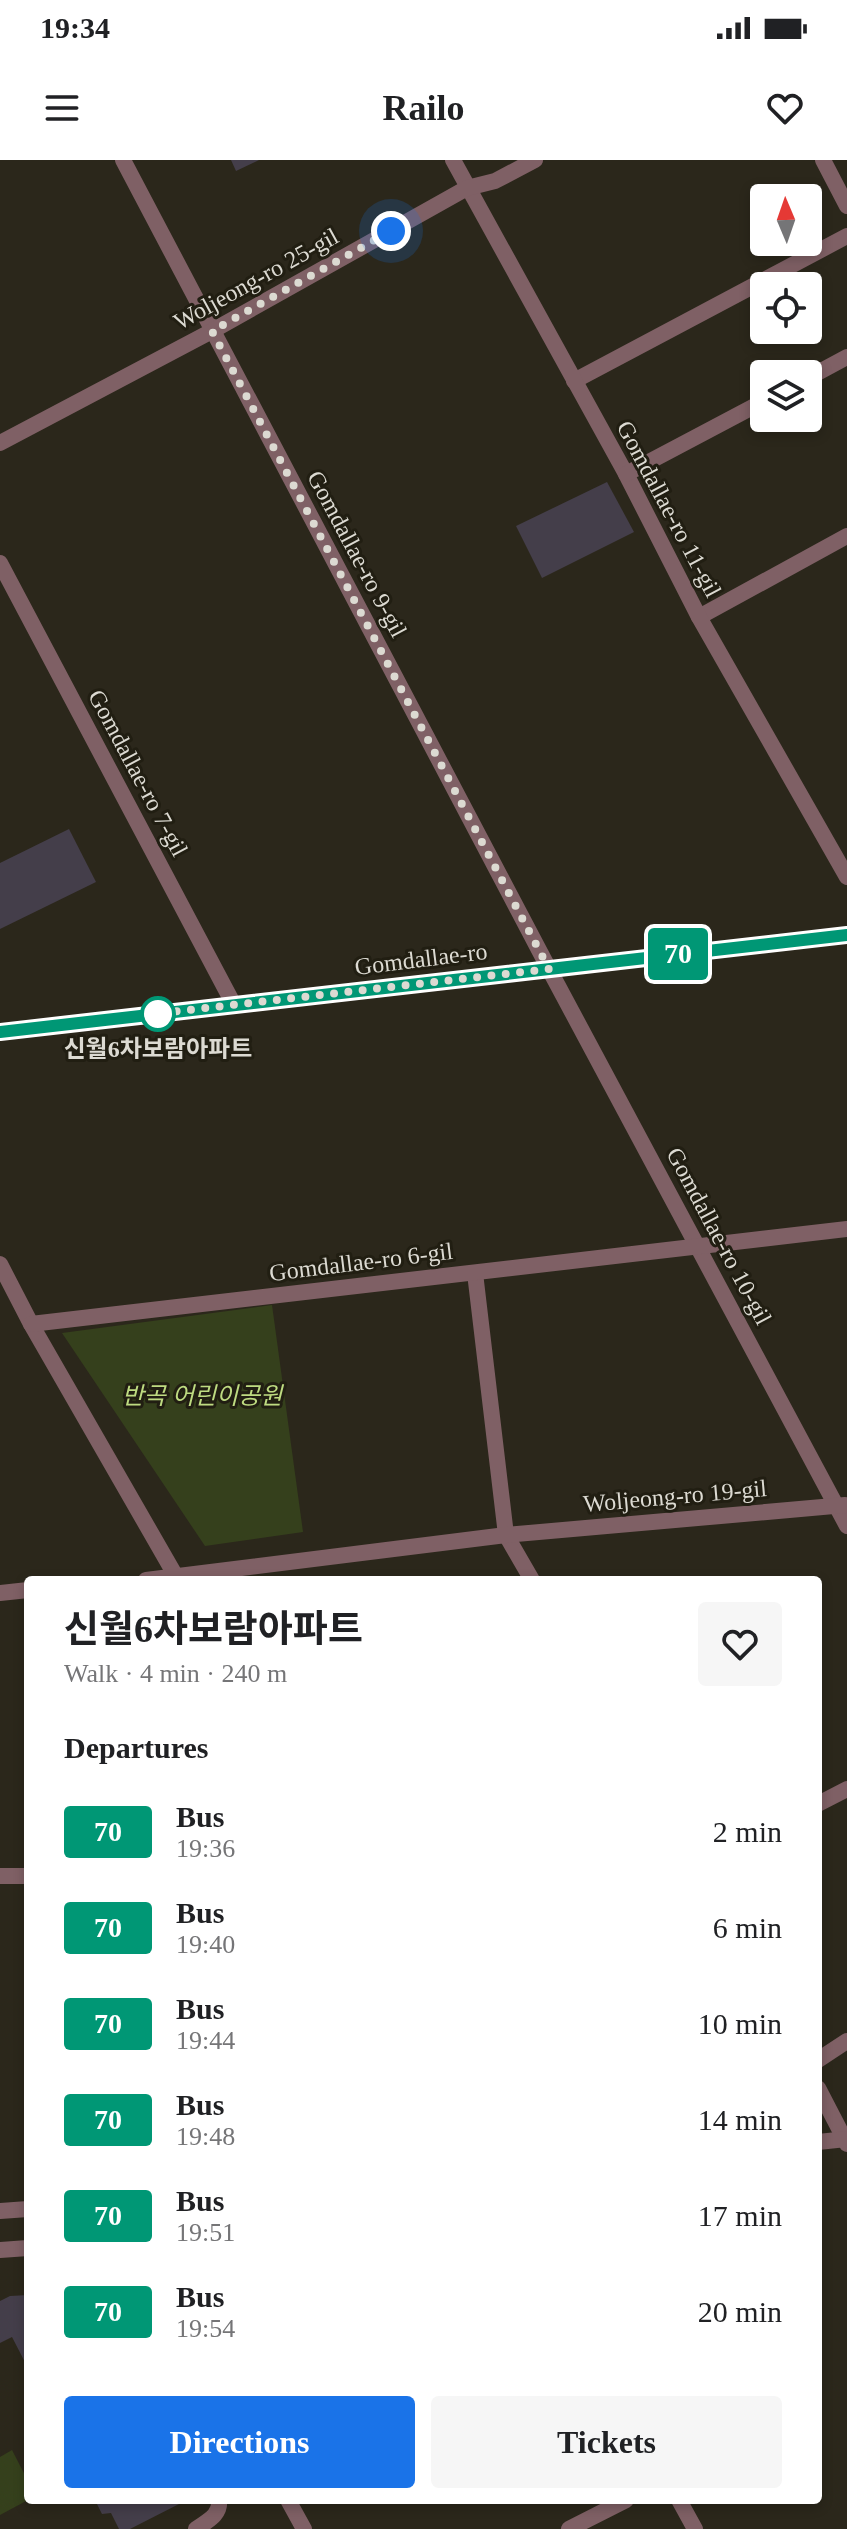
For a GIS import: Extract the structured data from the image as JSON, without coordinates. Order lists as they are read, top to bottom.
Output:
{
  "streets": {
    "street": [
      "Woljeong-ro 25-gil",
      "Gomdallae-ro 11-gil",
      "Gomdallae-ro 9-gil",
      "Gomdallae-ro 7-gil",
      "Gomdallae-ro",
      "Gomdallae-ro 10-gil",
      "Gomdallae-ro 6-gil",
      "Woljeong-ro 19-gil"
    ]
  },
  "crossings": [
    ["Woljeong-ro 25-gil", "Gomdallae-ro 11-gil"],
    ["Woljeong-ro 25-gil", "Gomdallae-ro 9-gil"],
    ["Gomdallae-ro 9-gil", "Gomdallae-ro"],
    ["Gomdallae-ro 9-gil", "Gomdallae-ro 10-gil"],
    ["Gomdallae-ro 7-gil", "Gomdallae-ro"],
    ["Gomdallae-ro", "Gomdallae-ro 10-gil"],
    ["Gomdallae-ro 10-gil", "Gomdallae-ro 6-gil"],
    ["Gomdallae-ro 10-gil", "Woljeong-ro 19-gil"]
  ],
  "parks": ["반곡 어린이공원"],
  "places": ["신월6차보람아파트"],
  "lines": ["bus line 70"],
  "north": "top",
  "page": {
    "status": "19:34",
    "header": "Railo",
    "on_map": "70",
    "heading": [
      ["신월6차보람아파트", "Walk · 4 min · 240 m"],
      "Departures"
    ],
    "list": [
      {
        "mark": "70",
        "name": "Bus",
        "note": "19:36",
        "value": "2 min"
      },
      {
        "mark": "70",
        "name": "Bus",
        "note": "19:40",
        "value": "6 min"
      },
      {
        "mark": "70",
        "name": "Bus",
        "note": "19:44",
        "value": "10 min"
      },
      {
        "mark": "70",
        "name": "Bus",
        "note": "19:48",
        "value": "14 min"
      },
      {
        "mark": "70",
        "name": "Bus",
        "note": "19:51",
        "value": "17 min"
      },
      {
        "mark": "70",
        "name": "Bus",
        "note": "19:54",
        "value": "20 min"
      }
    ],
    "buttons": ["Directions", "Tickets"]
  }
}
